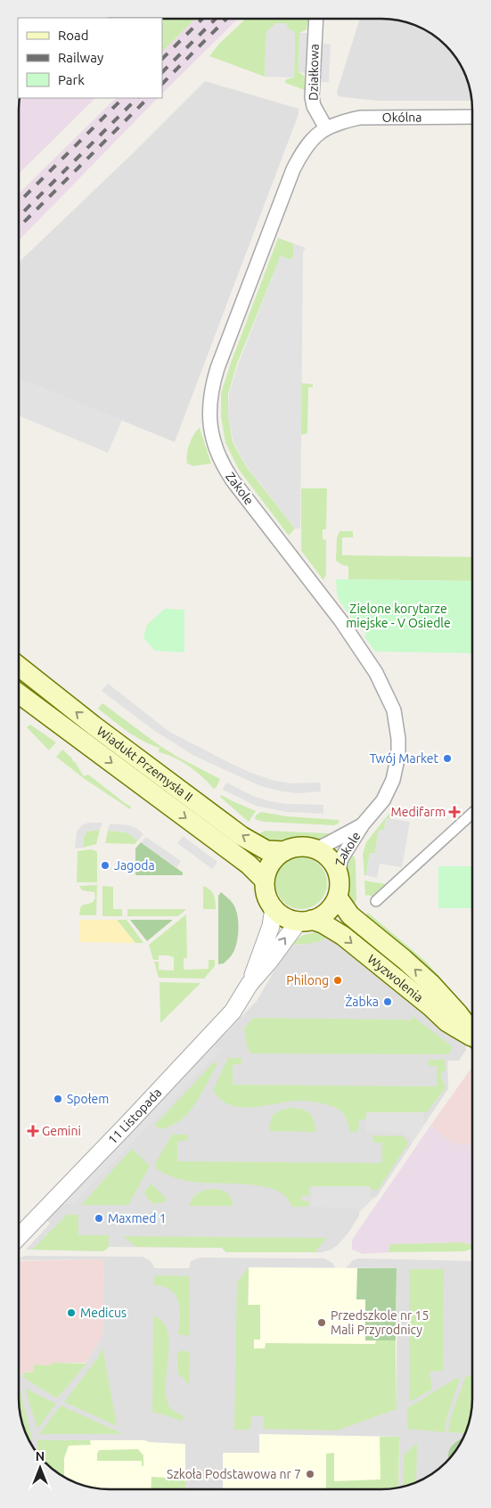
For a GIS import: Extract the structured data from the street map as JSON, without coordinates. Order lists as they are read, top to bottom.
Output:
{
  "streets": {
    "main road": ["Wiadukt Przemysła II", "Wyzwolenia"],
    "street": [
      "Działkowa",
      "Okólna",
      "Zakole",
      "11 Listopada"
    ]
  },
  "crossings": [
    ["Działkowa", "Okólna"],
    ["Działkowa", "Zakole"],
    ["Okólna", "Zakole"],
    ["Zakole", "Wiadukt Przemysła II"],
    ["Zakole", "Wyzwolenia"],
    ["Zakole", "11 Listopada"],
    ["Wiadukt Przemysła II", "Wyzwolenia"],
    ["Wiadukt Przemysła II", "11 Listopada"],
    ["Wyzwolenia", "11 Listopada"]
  ],
  "parks": ["Zielone korytarze miejske - V Osiedle"],
  "places": {
    "other": [
      "Twój Market",
      "Jagoda",
      "Philong",
      "Żabka",
      "Społem",
      "Maxmed 1",
      "Medicus",
      "Przedszkole nr 15 Mali Przyrodnicy",
      "Szkoła Podstawowa nr 7"
    ],
    "health": ["Medifarm", "Gemini"]
  },
  "legend": ["Road", "Railway", "Park"],
  "north": "top"
}
